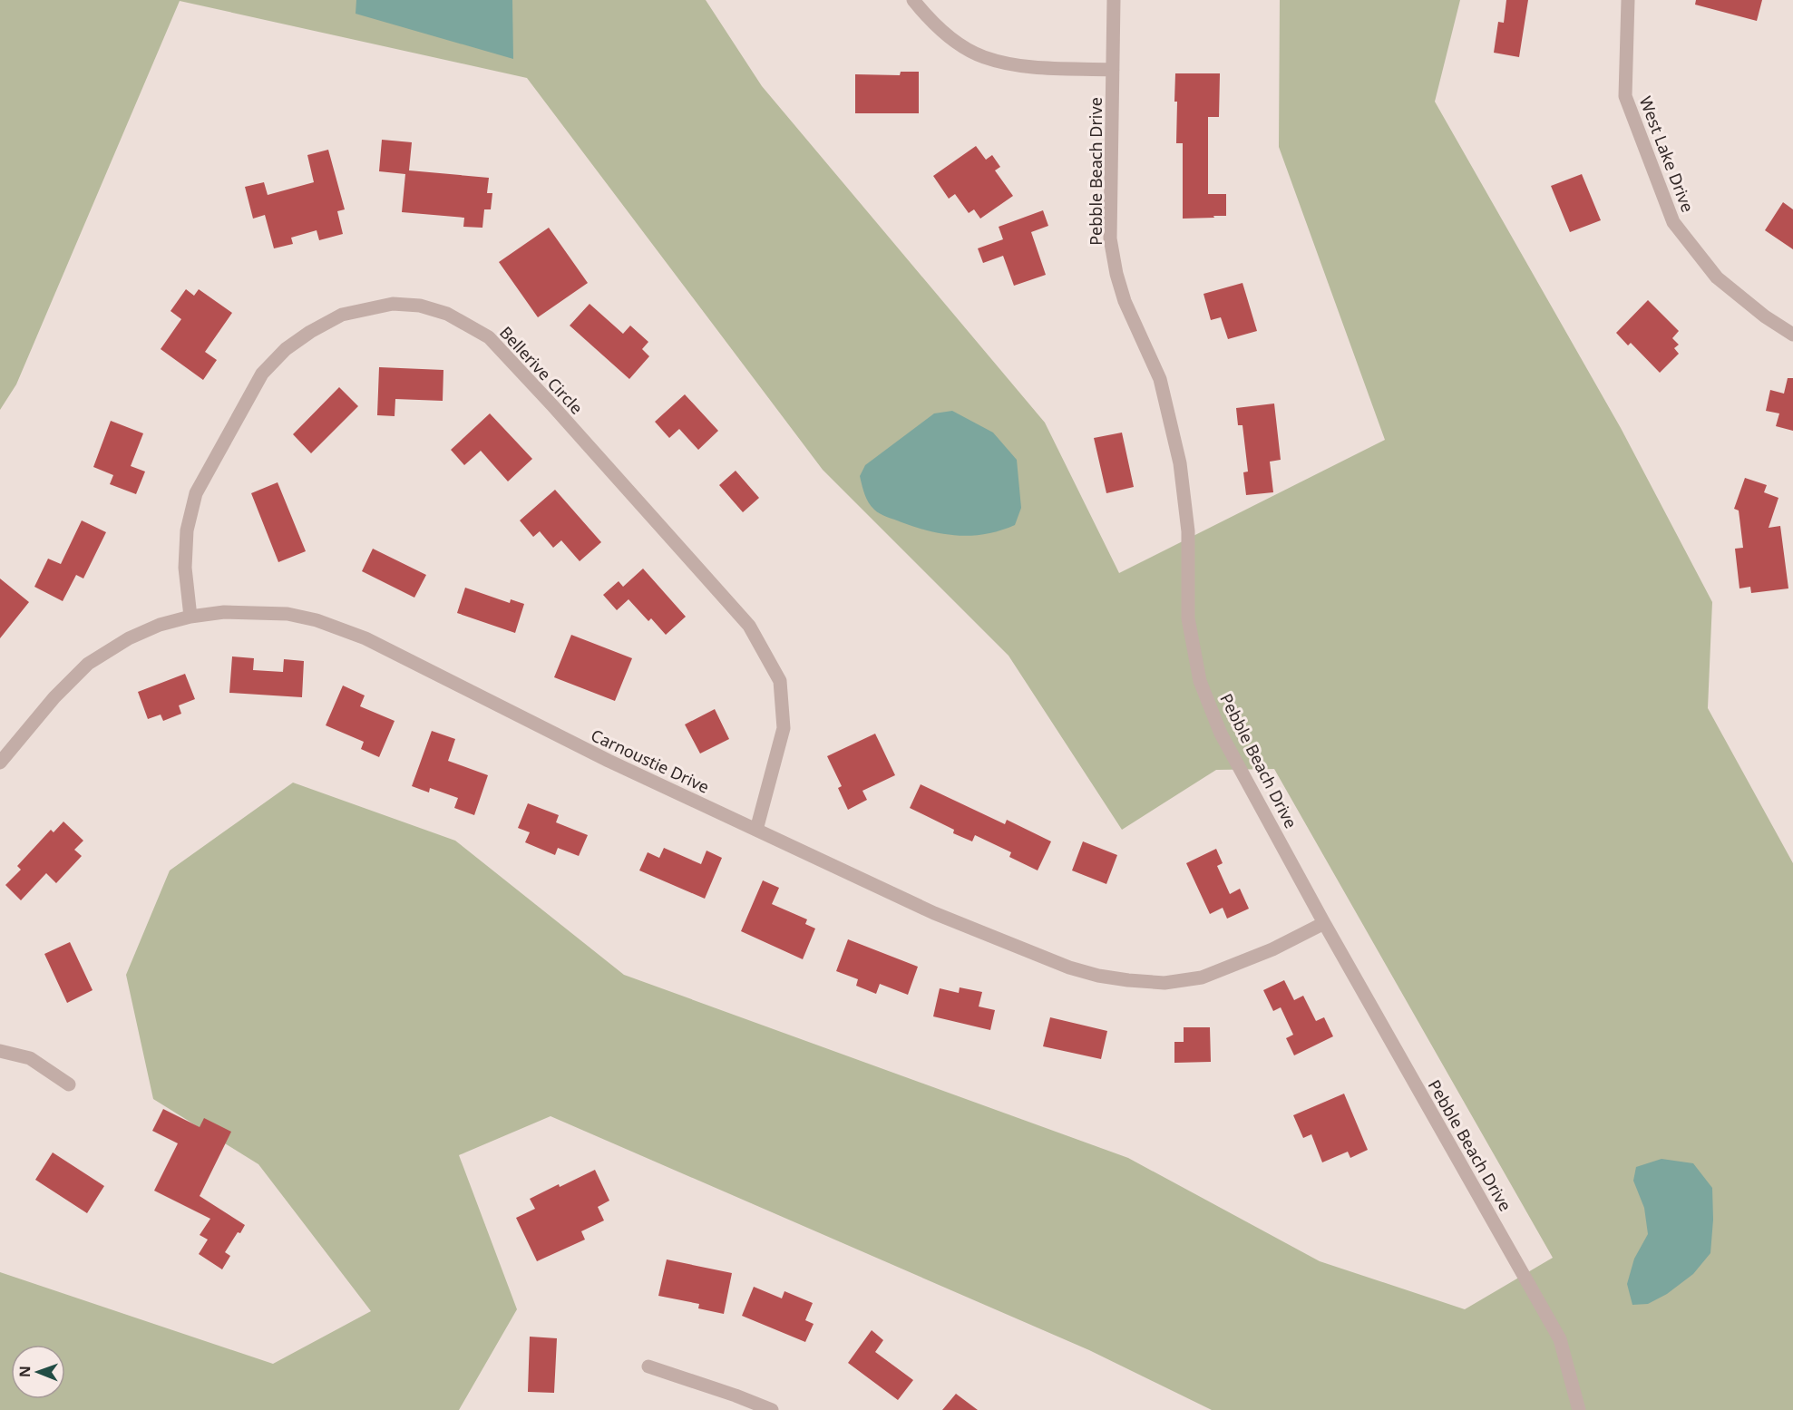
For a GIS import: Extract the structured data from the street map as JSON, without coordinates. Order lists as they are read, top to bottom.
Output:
{
  "streets": {
    "street": [
      "West Lake Drive",
      "Pebble Beach Drive",
      "Bellerive Circle",
      "Carnoustie Drive"
    ]
  },
  "crossings": [
    ["Pebble Beach Drive", "Carnoustie Drive"],
    ["Bellerive Circle", "Carnoustie Drive"]
  ],
  "north": "left"
}
